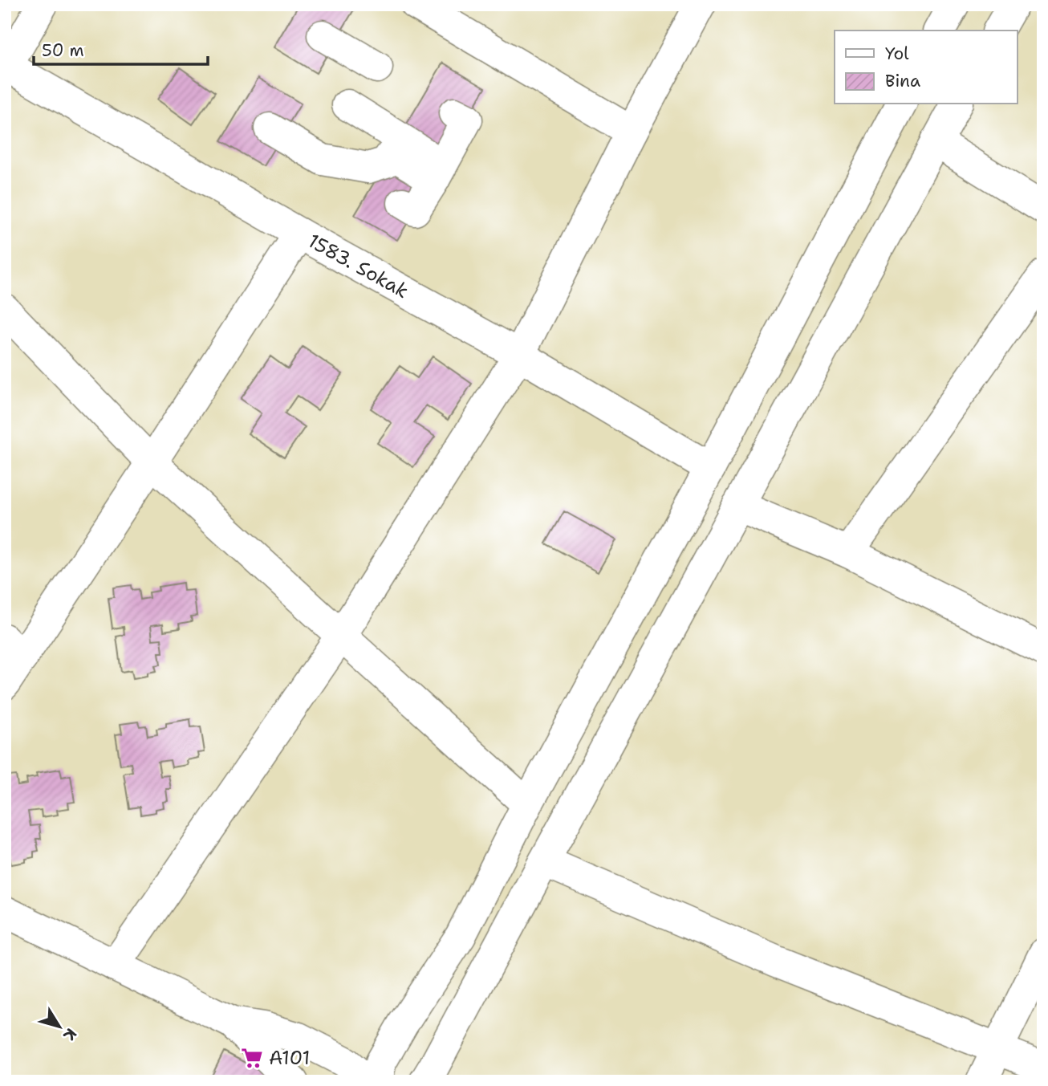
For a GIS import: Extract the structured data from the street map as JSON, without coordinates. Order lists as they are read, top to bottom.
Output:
{
  "streets": {
    "street": ["1583. Sokak"]
  },
  "places": {
    "supermarket": ["A101"]
  },
  "legend": ["Yol", "Bina"],
  "scale_bar": "50 m",
  "north": "bottom right"
}
